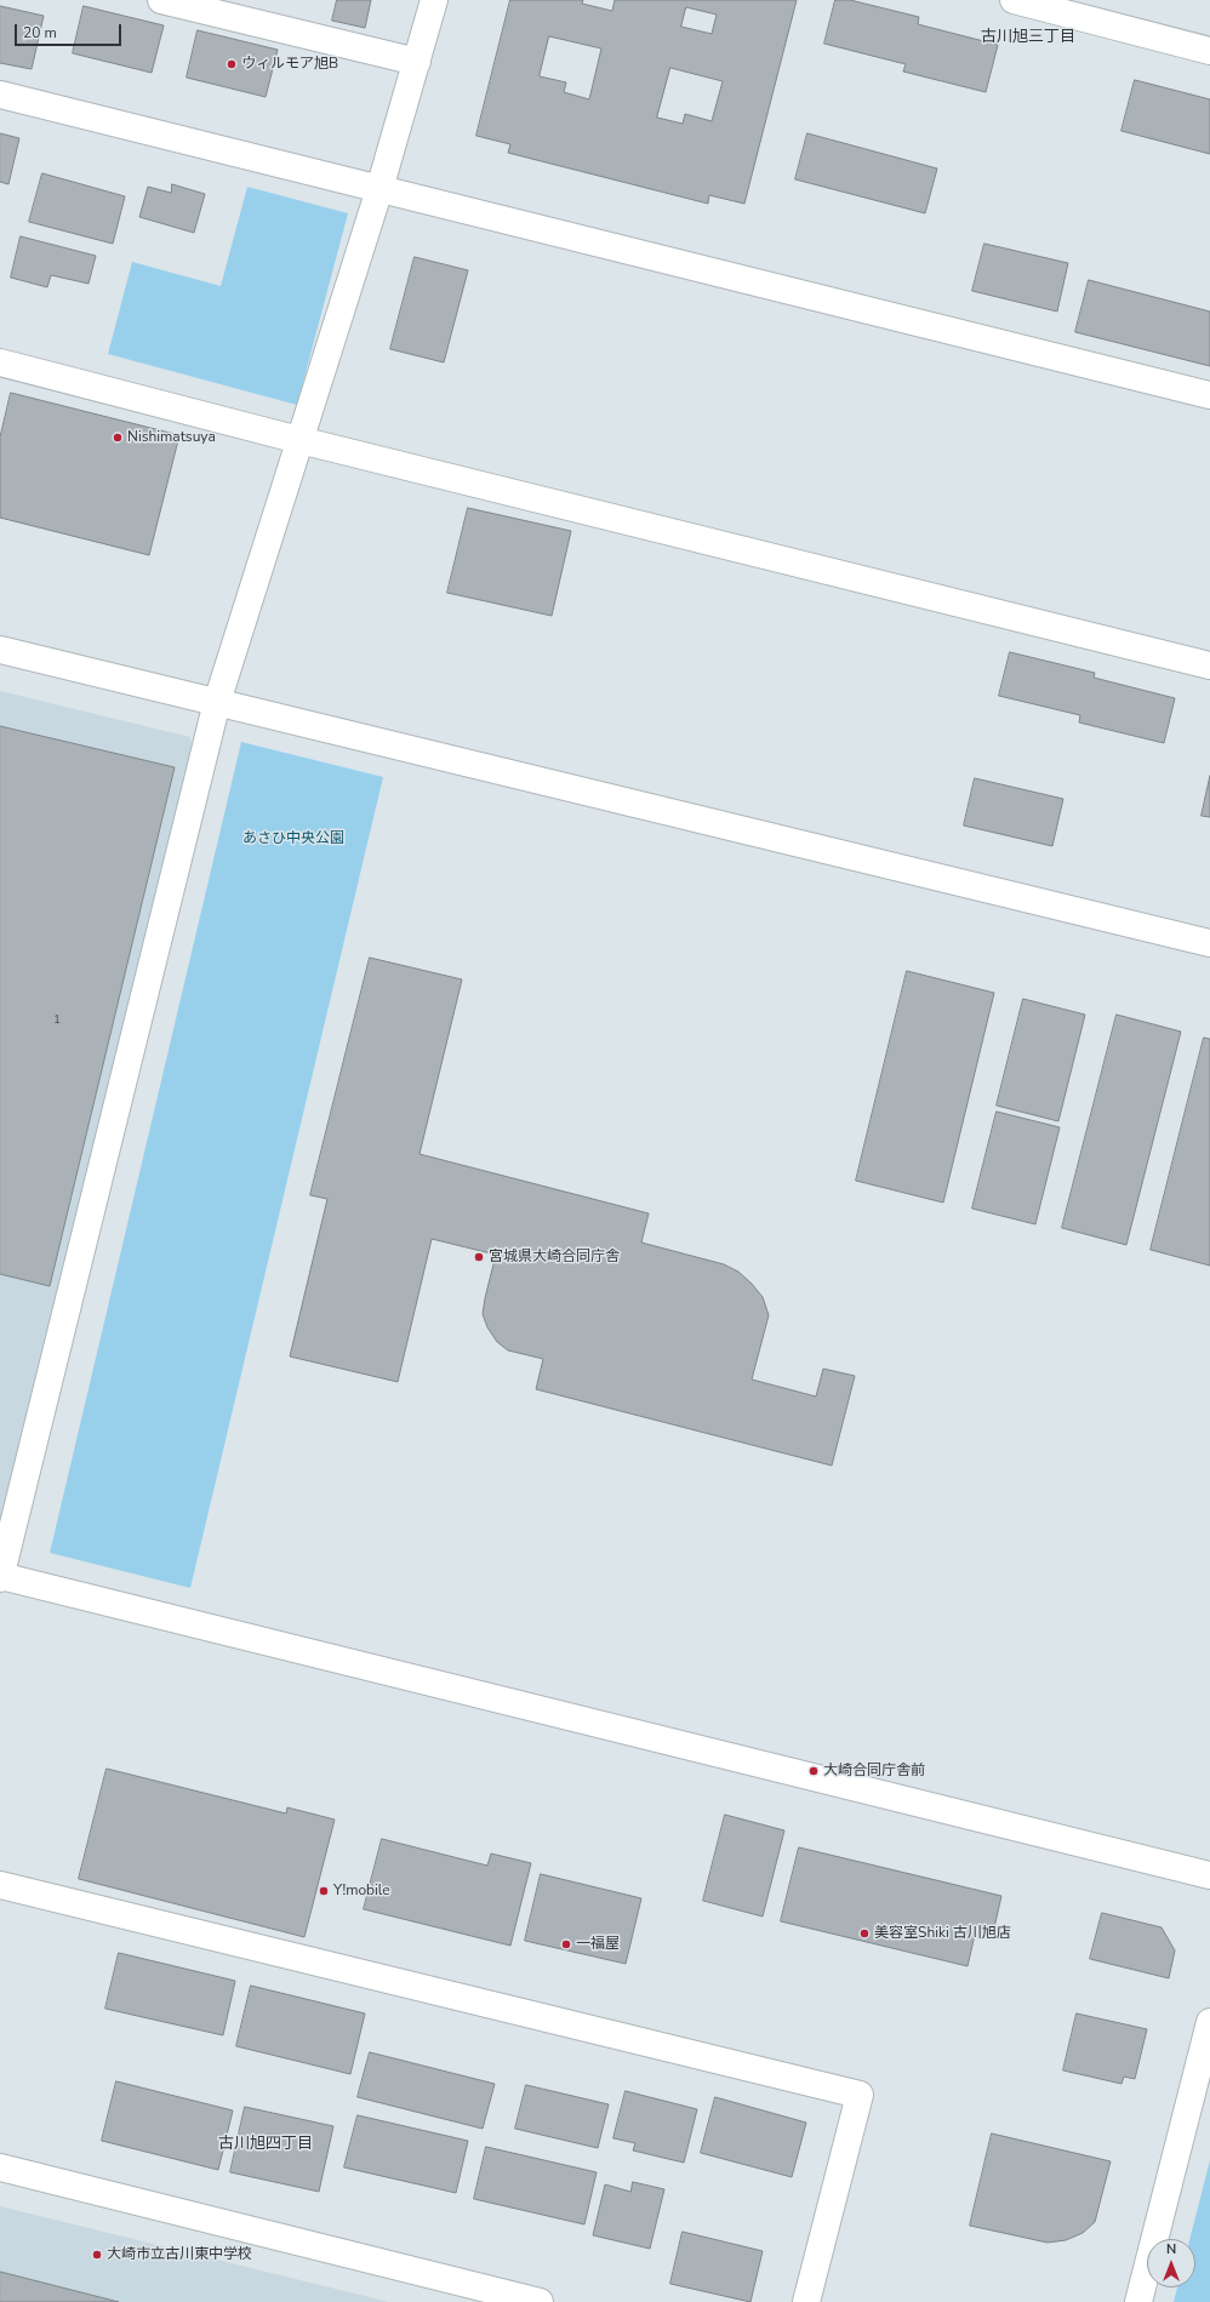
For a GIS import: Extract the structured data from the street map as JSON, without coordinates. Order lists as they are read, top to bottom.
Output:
{
  "districts": ["古川旭三丁目", "古川旭四丁目"],
  "parks": ["あさひ中央公園"],
  "places": [
    "ウィルモア旭B",
    "Nishimatsuya",
    "宮城県大崎合同庁舎",
    "大崎合同庁舎前",
    "Y!mobile",
    "美容室Shiki 古川旭店",
    "一福屋",
    "大崎市立古川東中学校"
  ],
  "house_numbers": ["1"],
  "scale_bar": "20 m",
  "north": "top"
}
